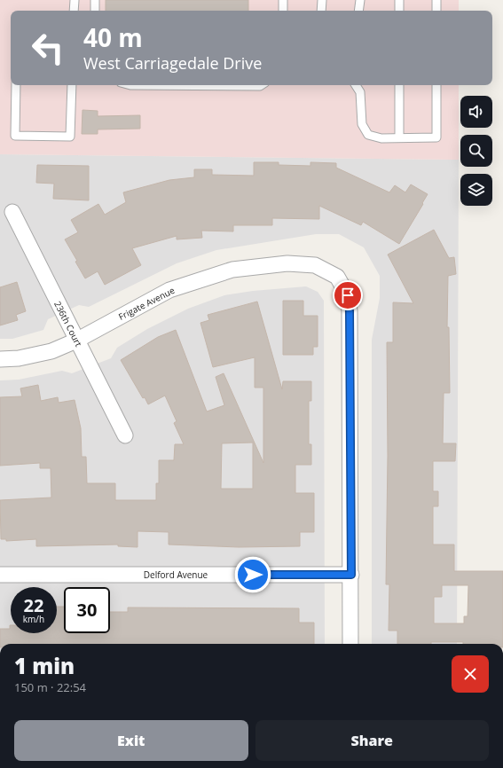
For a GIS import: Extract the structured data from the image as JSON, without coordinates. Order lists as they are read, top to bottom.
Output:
{
  "streets": {
    "street": ["Frigate Avenue", "236th Court", "Delford Avenue"]
  },
  "crossings": [
    ["Frigate Avenue", "236th Court"],
    ["Frigate Avenue", "Delford Avenue"]
  ],
  "page": {
    "turn": ["40 m", "West Carriagedale Drive"],
    "speed": "22 km/h",
    "limit": "30",
    "heading": ["1 min", "150 m · 22:54"],
    "buttons": ["Exit", "Share"]
  }
}
